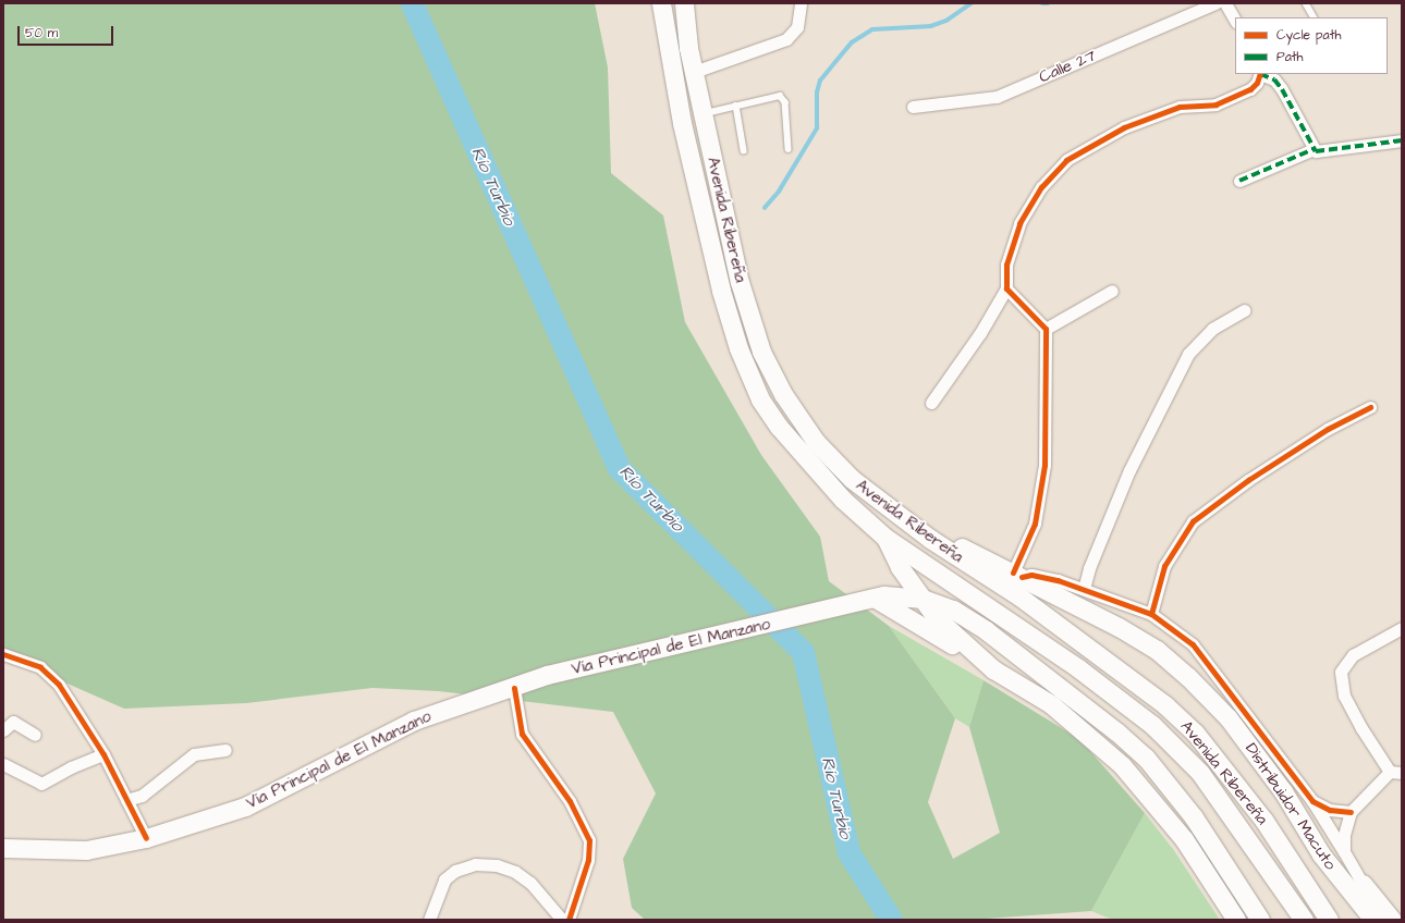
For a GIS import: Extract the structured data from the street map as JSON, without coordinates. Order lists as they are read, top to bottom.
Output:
{
  "streets": {
    "main road": ["Avenida Ribereña", "Vía Principal de El Manzano", "Distribuidor Macuto"],
    "street": ["Calle 27"]
  },
  "crossings": [
    ["Avenida Ribereña", "Distribuidor Macuto"]
  ],
  "water": ["Río Turbio"],
  "legend": ["Cycle path", "Path"],
  "scale_bar": "50 m"
}
